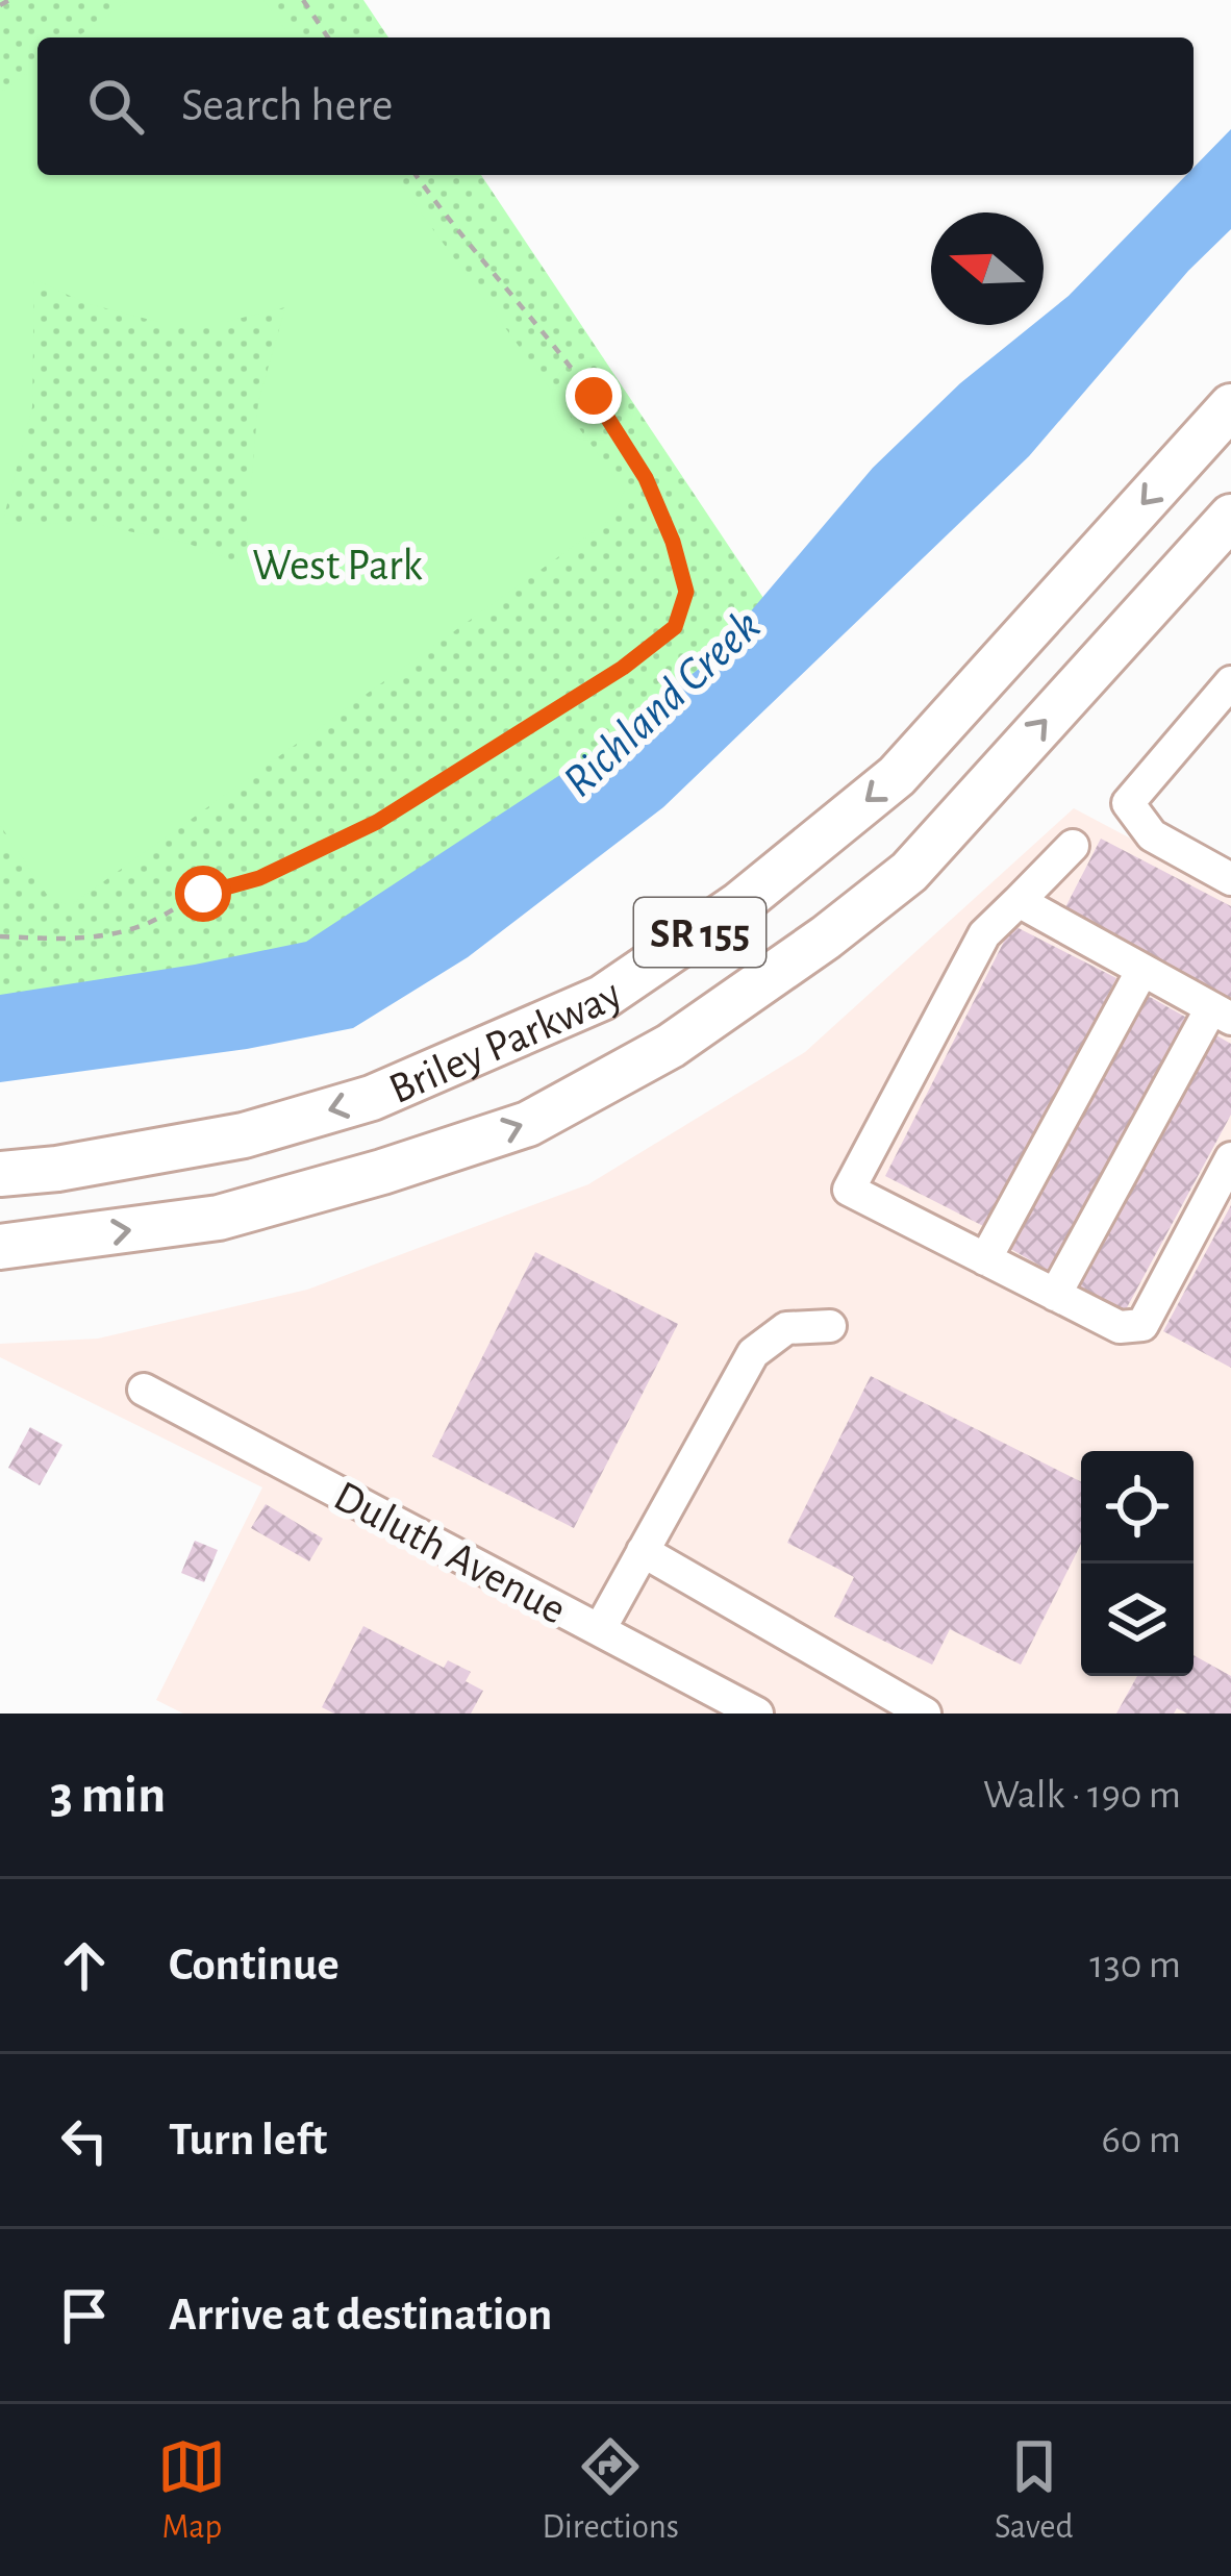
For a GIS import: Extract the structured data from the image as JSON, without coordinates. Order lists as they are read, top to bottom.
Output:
{
  "streets": {
    "highway": ["SR 155", "Briley Parkway"],
    "street": ["Duluth Avenue"]
  },
  "water": ["Richland Creek"],
  "parks": ["West Park"],
  "north": "left",
  "page": {
    "search": "Search here",
    "heading": ["3 min", "Walk · 190 m"],
    "list": [
      ["Continue", "130 m"],
      ["Turn left", "60 m"],
      "Arrive at destination"
    ],
    "nav": ["Map", "Directions", "Saved"]
  }
}
